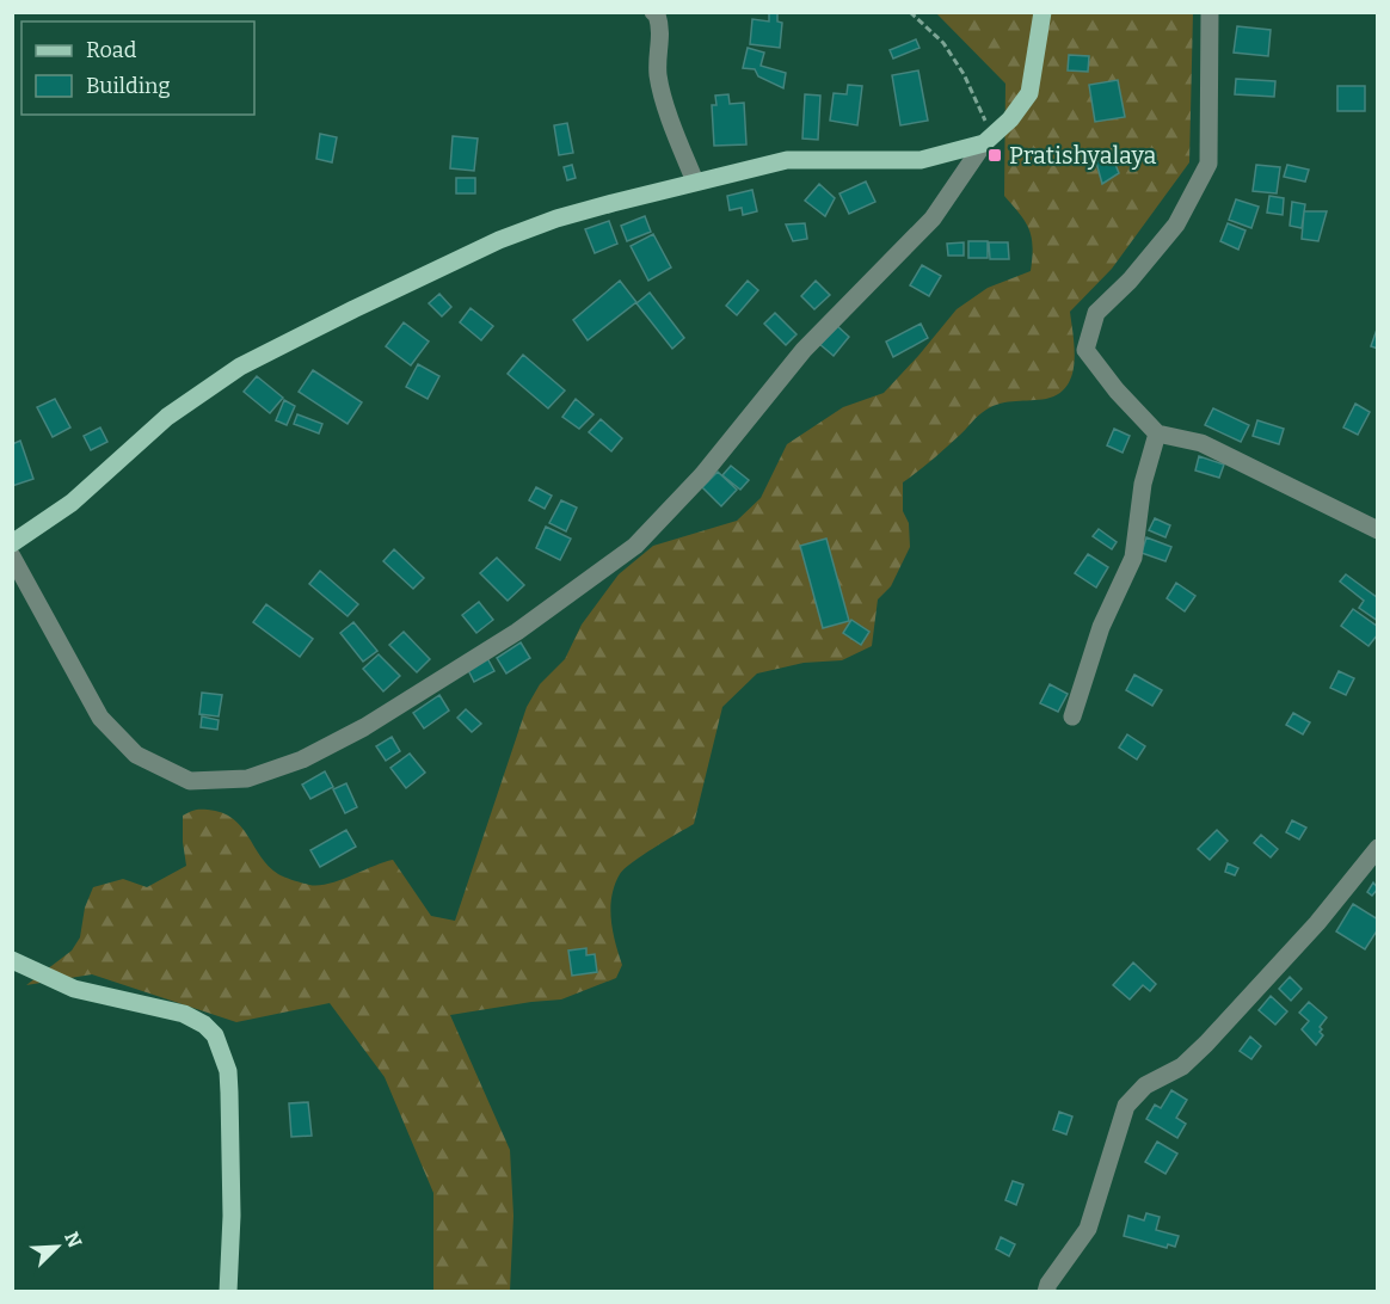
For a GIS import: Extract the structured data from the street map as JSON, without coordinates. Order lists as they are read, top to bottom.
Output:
{
  "places": {
    "transit": ["Pratishyalaya"]
  },
  "legend": ["Road", "Building"],
  "north": "top right"
}
